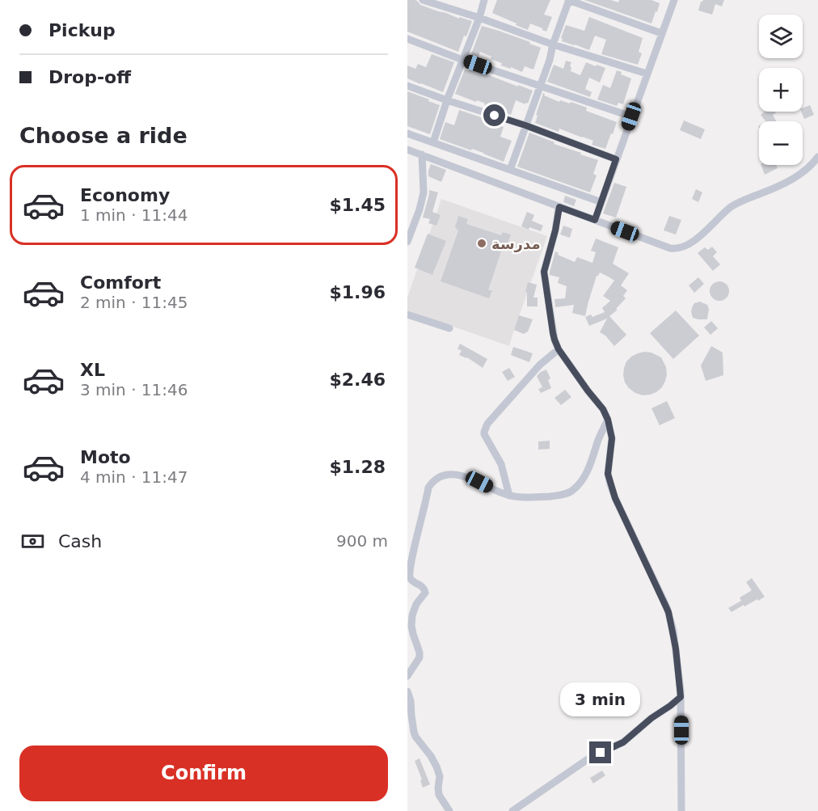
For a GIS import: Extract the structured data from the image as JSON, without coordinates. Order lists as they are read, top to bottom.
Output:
{
  "places": ["مدرسة"],
  "page": {
    "banner": ["Pickup", "Drop-off"],
    "map_buttons": ["+", "−"],
    "heading": "Choose a ride",
    "list": [
      {
        "name": "Economy",
        "note": "1 min · 11:44",
        "value": "$1.45"
      },
      {
        "name": "Comfort",
        "note": "2 min · 11:45",
        "value": "$1.96"
      },
      {
        "name": "XL",
        "note": "3 min · 11:46",
        "value": "$2.46"
      },
      {
        "name": "Moto",
        "note": "4 min · 11:47",
        "value": "$1.28"
      }
    ],
    "pay": ["Cash", "900 m"],
    "bubble": "3 min",
    "buttons": "Confirm"
  }
}
